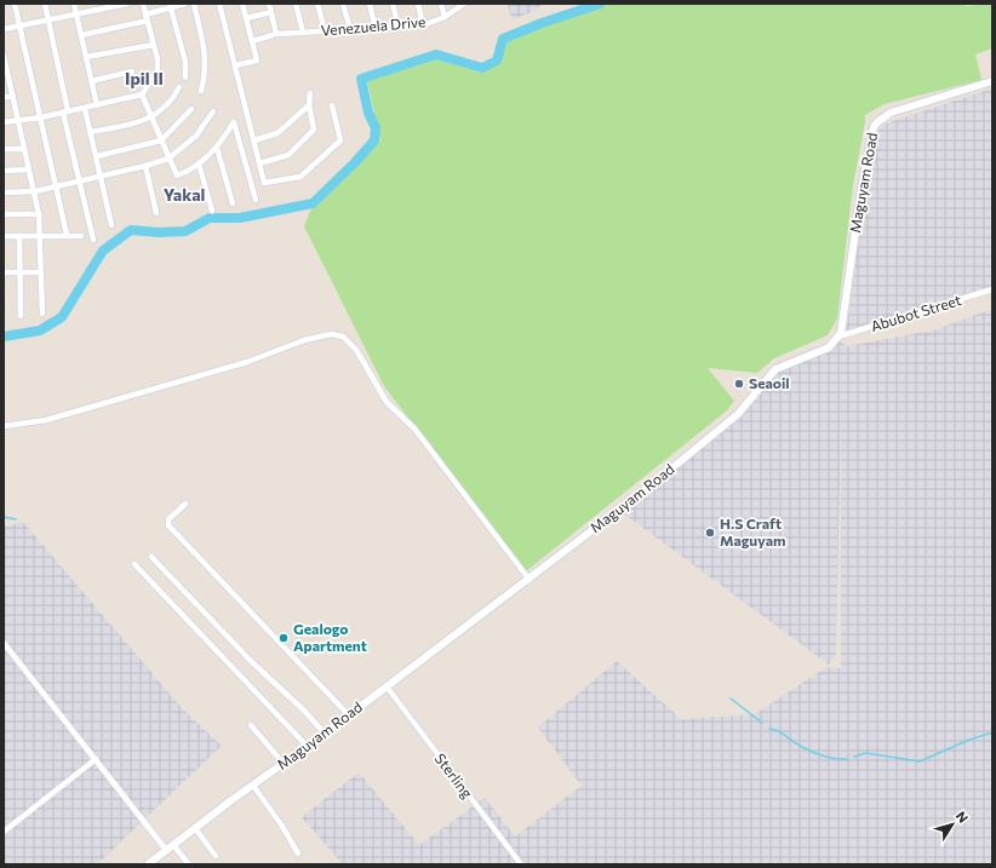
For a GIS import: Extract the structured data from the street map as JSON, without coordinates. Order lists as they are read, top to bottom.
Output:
{
  "streets": {
    "main road": ["Maguyam Road"],
    "street": ["Venezuela Drive", "Abubot Street", "Sterling"]
  },
  "crossings": [
    ["Maguyam Road", "Abubot Street"],
    ["Maguyam Road", "Sterling"]
  ],
  "districts": ["Ipil II", "Yakal"],
  "places": ["Seaoil", "H.S Craft Maguyam", "Gealogo Apartment"],
  "north": "top right"
}
